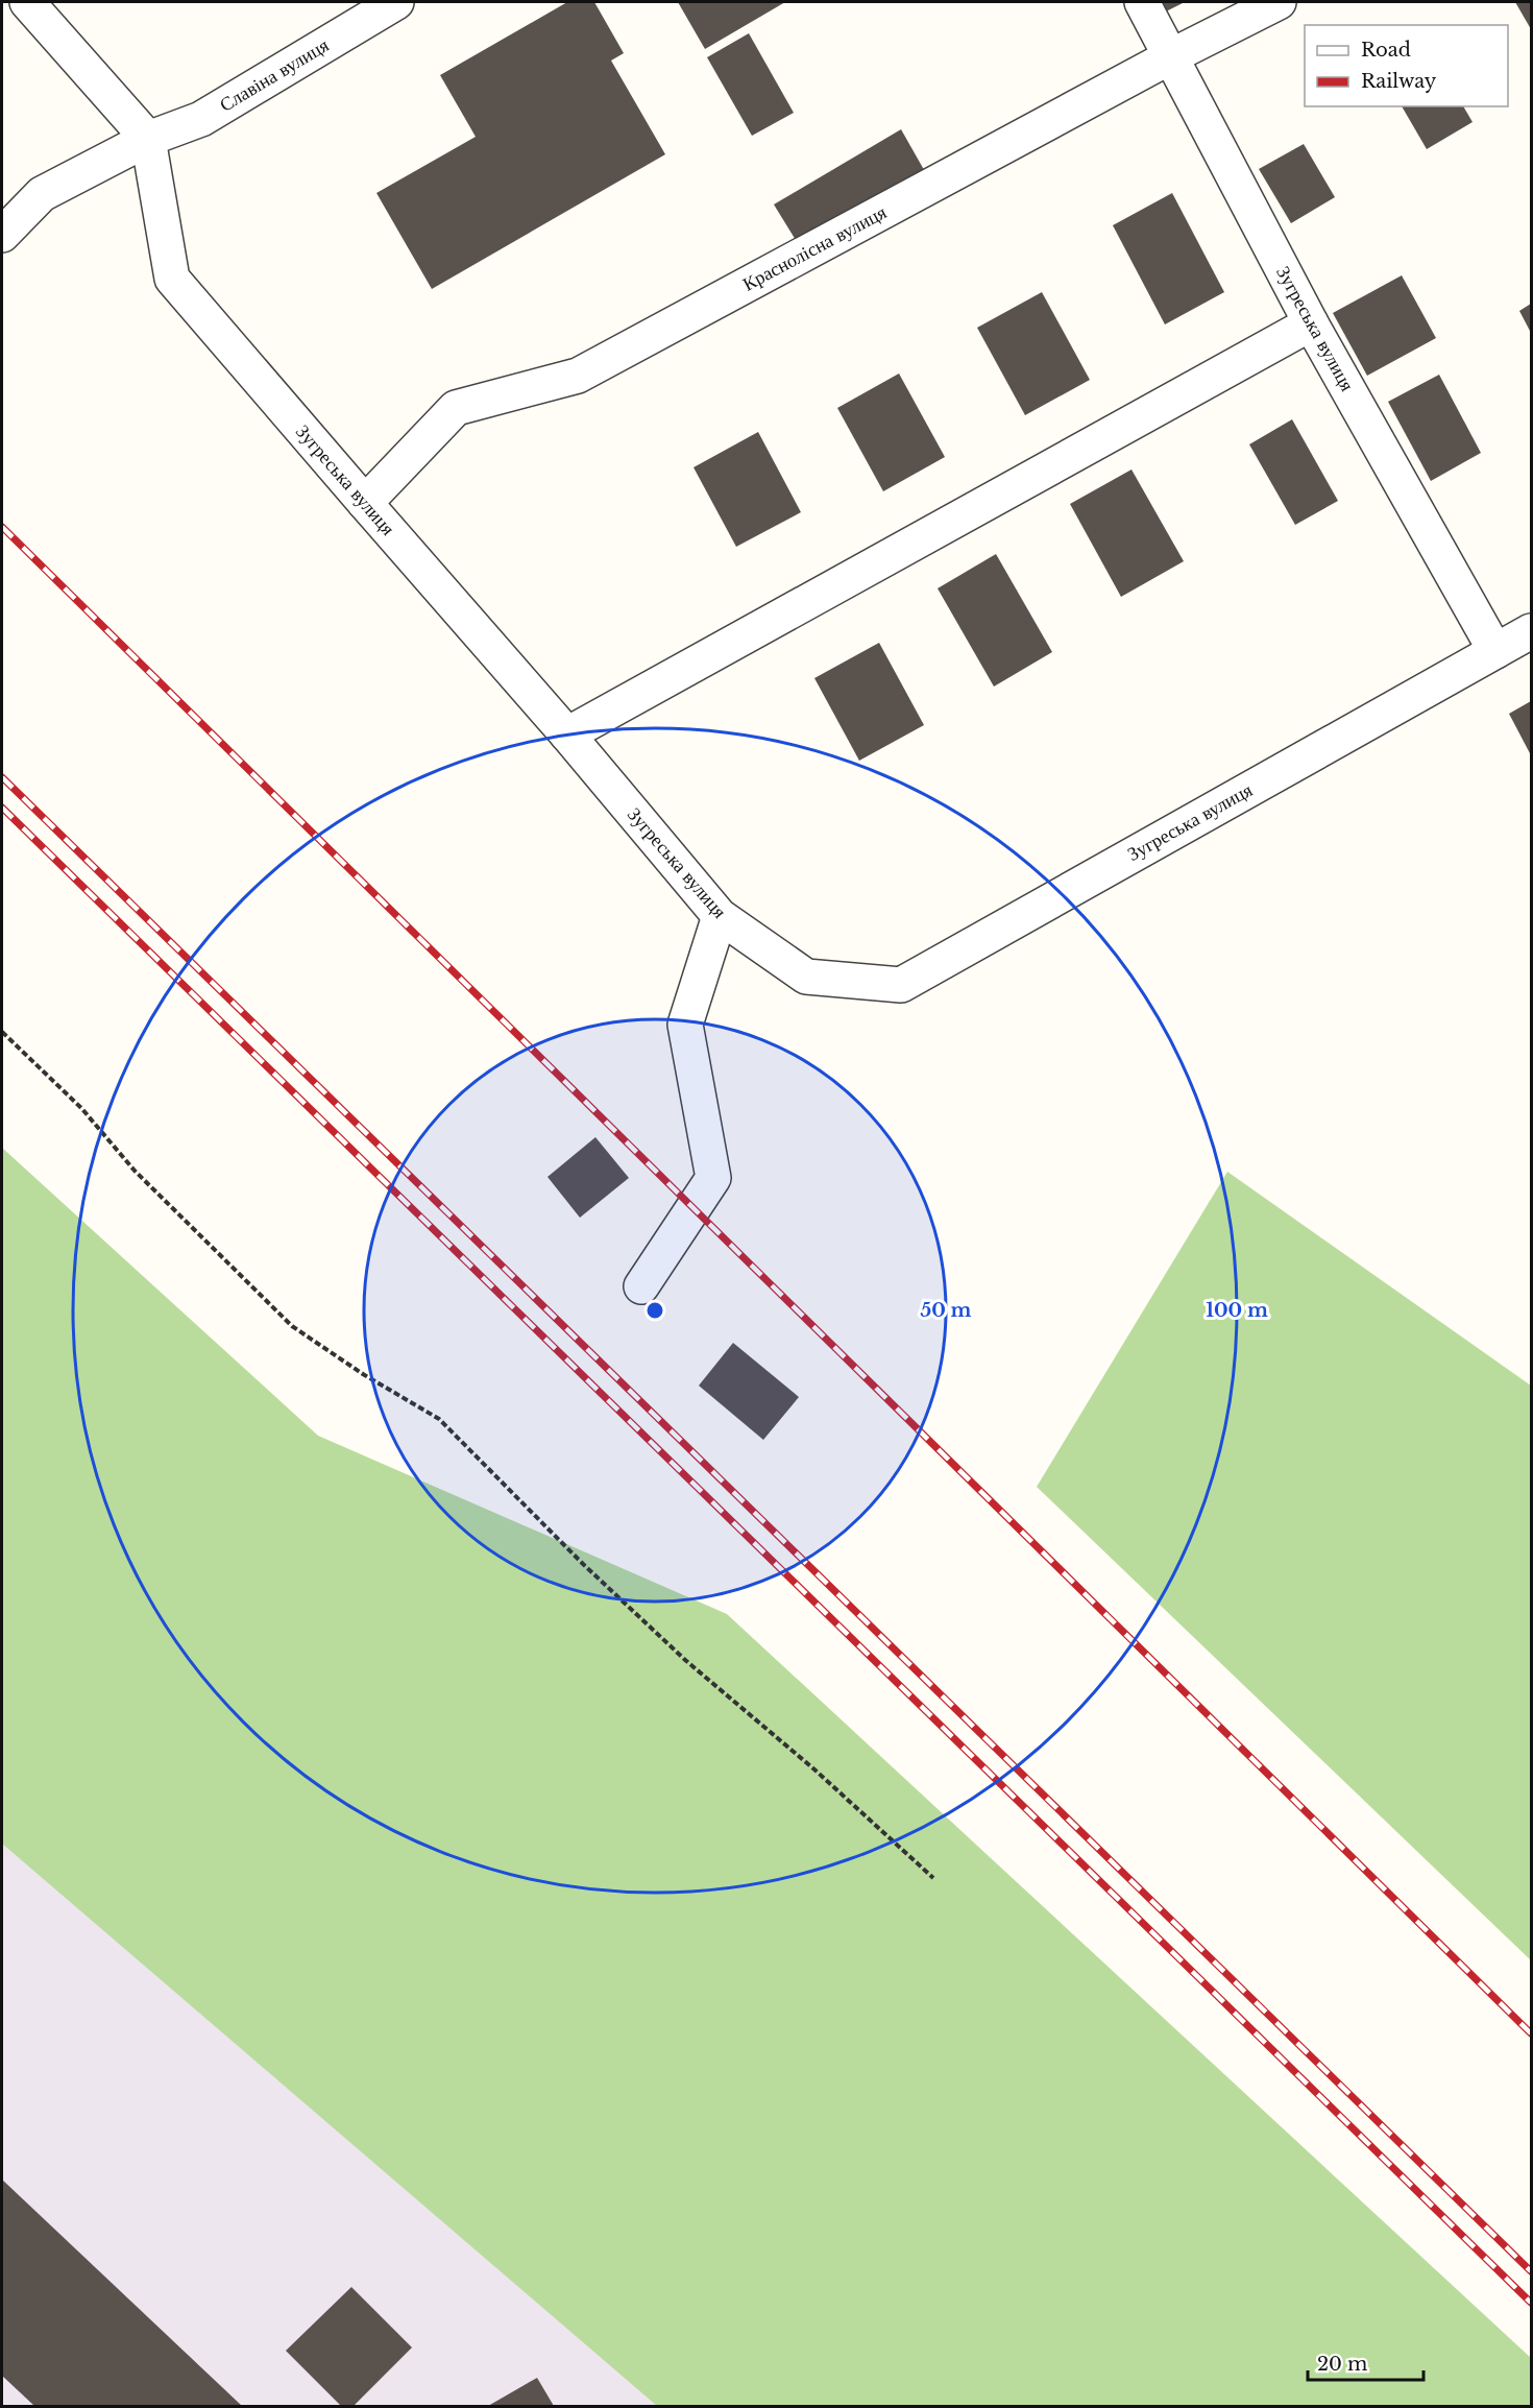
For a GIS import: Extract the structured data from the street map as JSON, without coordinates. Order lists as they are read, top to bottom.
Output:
{
  "streets": {
    "street": ["Славіна вулиця", "Краснолісна вулиця", "Зугреська вулиця"]
  },
  "crossings": [
    ["Славіна вулиця", "Зугреська вулиця"],
    ["Краснолісна вулиця", "Зугреська вулиця"]
  ],
  "legend": ["Road", "Railway"],
  "scale_bar": "20 m",
  "rings": ["50 m", "100 m"]
}
